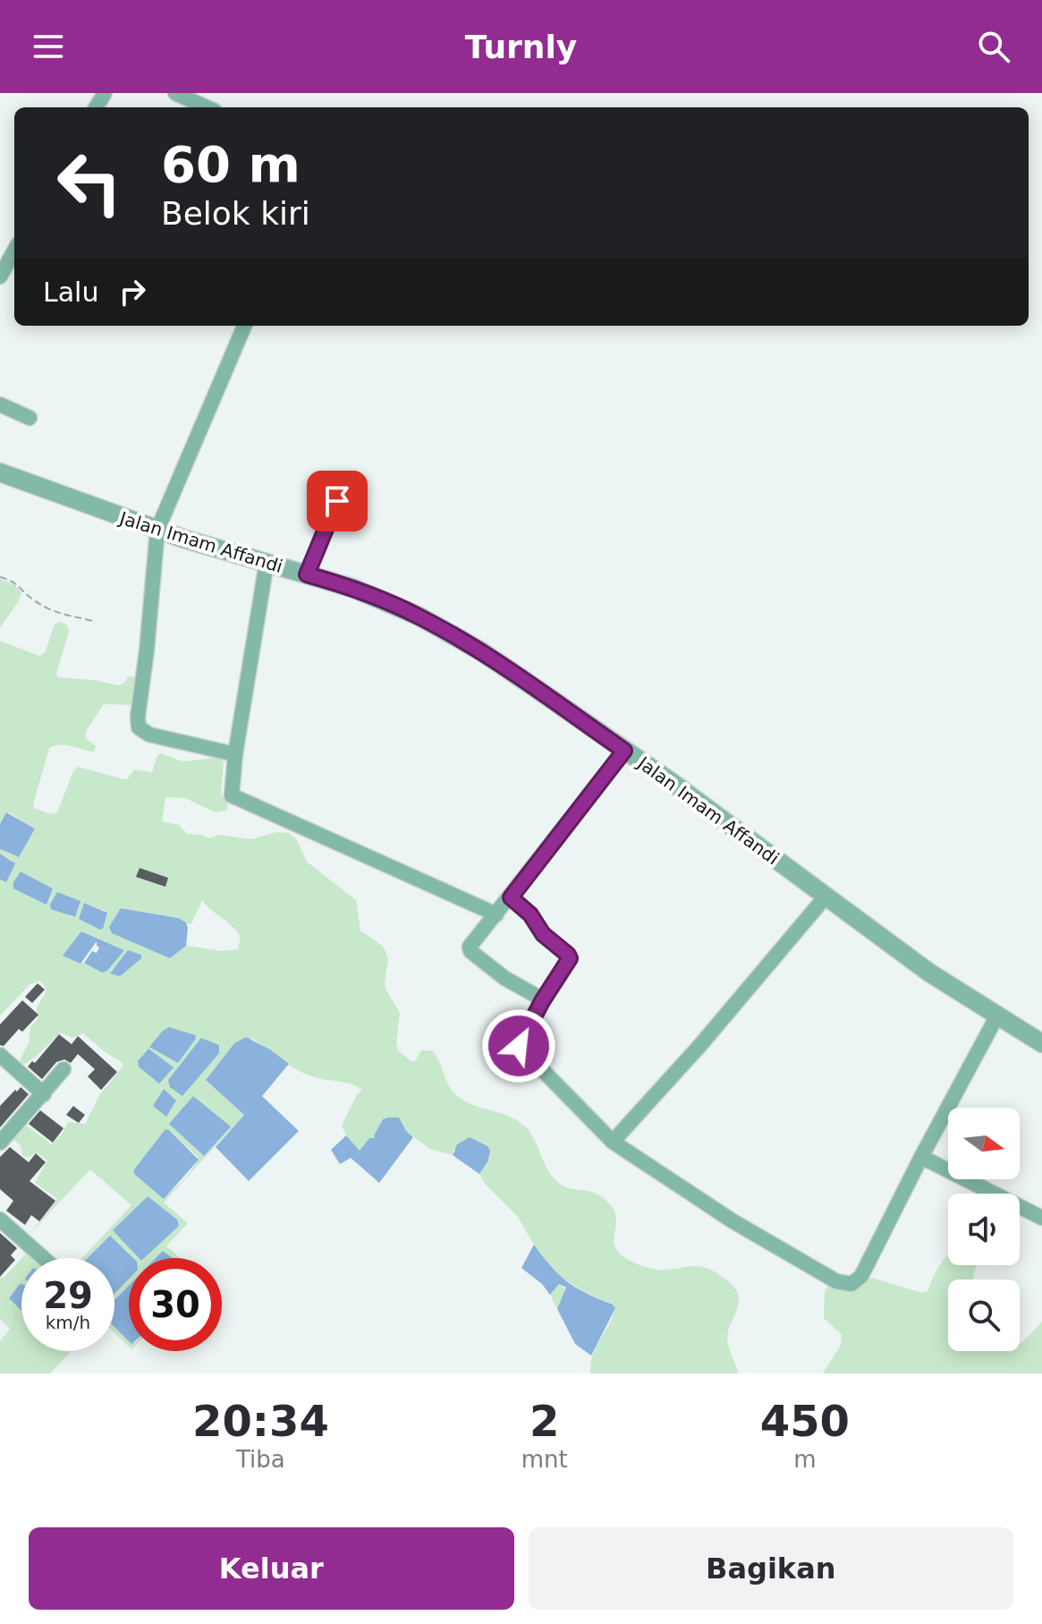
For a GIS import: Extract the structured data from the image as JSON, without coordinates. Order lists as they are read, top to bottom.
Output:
{
  "streets": {
    "street": ["Jalan Imam Affandi"]
  },
  "north": "right",
  "page": {
    "header": "Turnly",
    "turn": ["60 m", "Belok kiri"],
    "then": "Lalu",
    "speed": "29 km/h",
    "limit": "30",
    "eta": [
      "20:34",
      "Tiba",
      "2",
      "mnt",
      "450",
      "m"
    ],
    "buttons": ["Keluar", "Bagikan"]
  }
}
